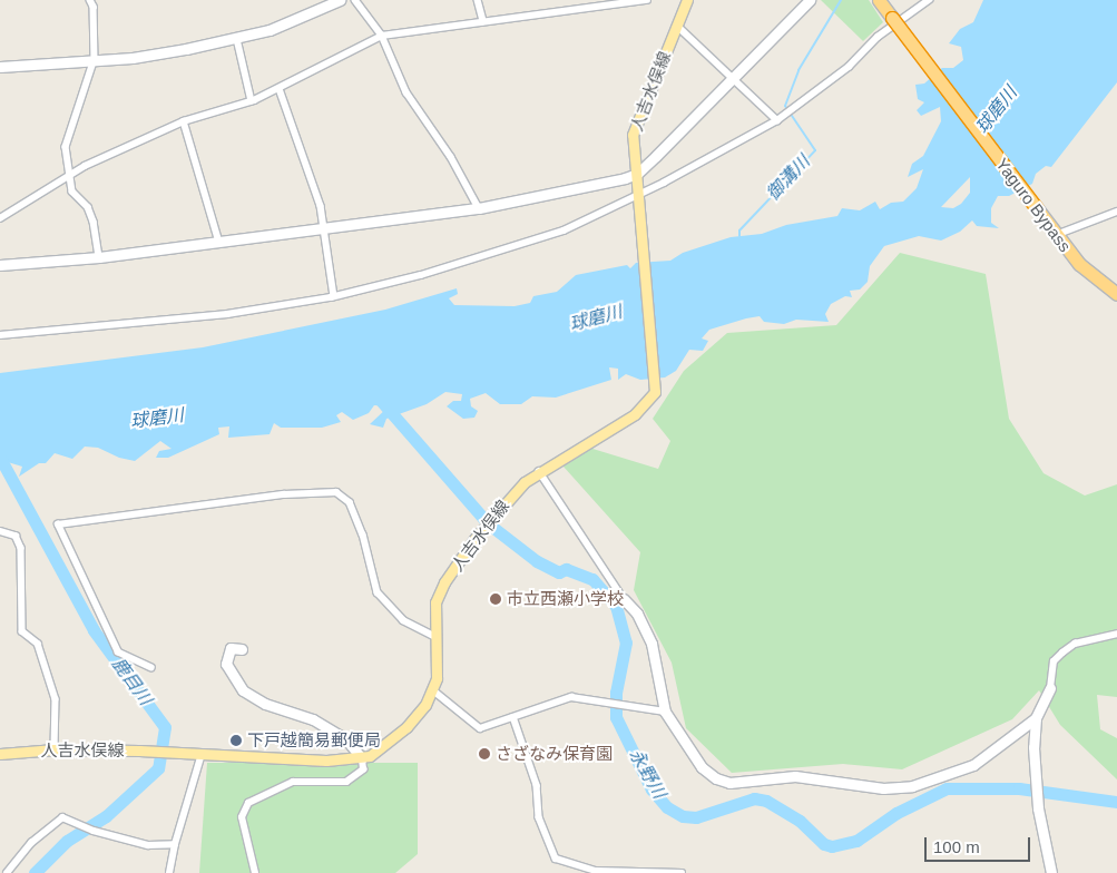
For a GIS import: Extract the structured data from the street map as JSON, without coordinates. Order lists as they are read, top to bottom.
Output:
{
  "streets": {
    "highway": ["Yaguro Bypass"],
    "main road": ["人吉水俣線"]
  },
  "water": [
    "球磨川",
    "御溝川",
    "鹿目川",
    "永野川"
  ],
  "places": ["市立西瀬小学校", "下戸越簡易郵便局", "さざなみ保育園"],
  "scale_bar": "100 m"
}
